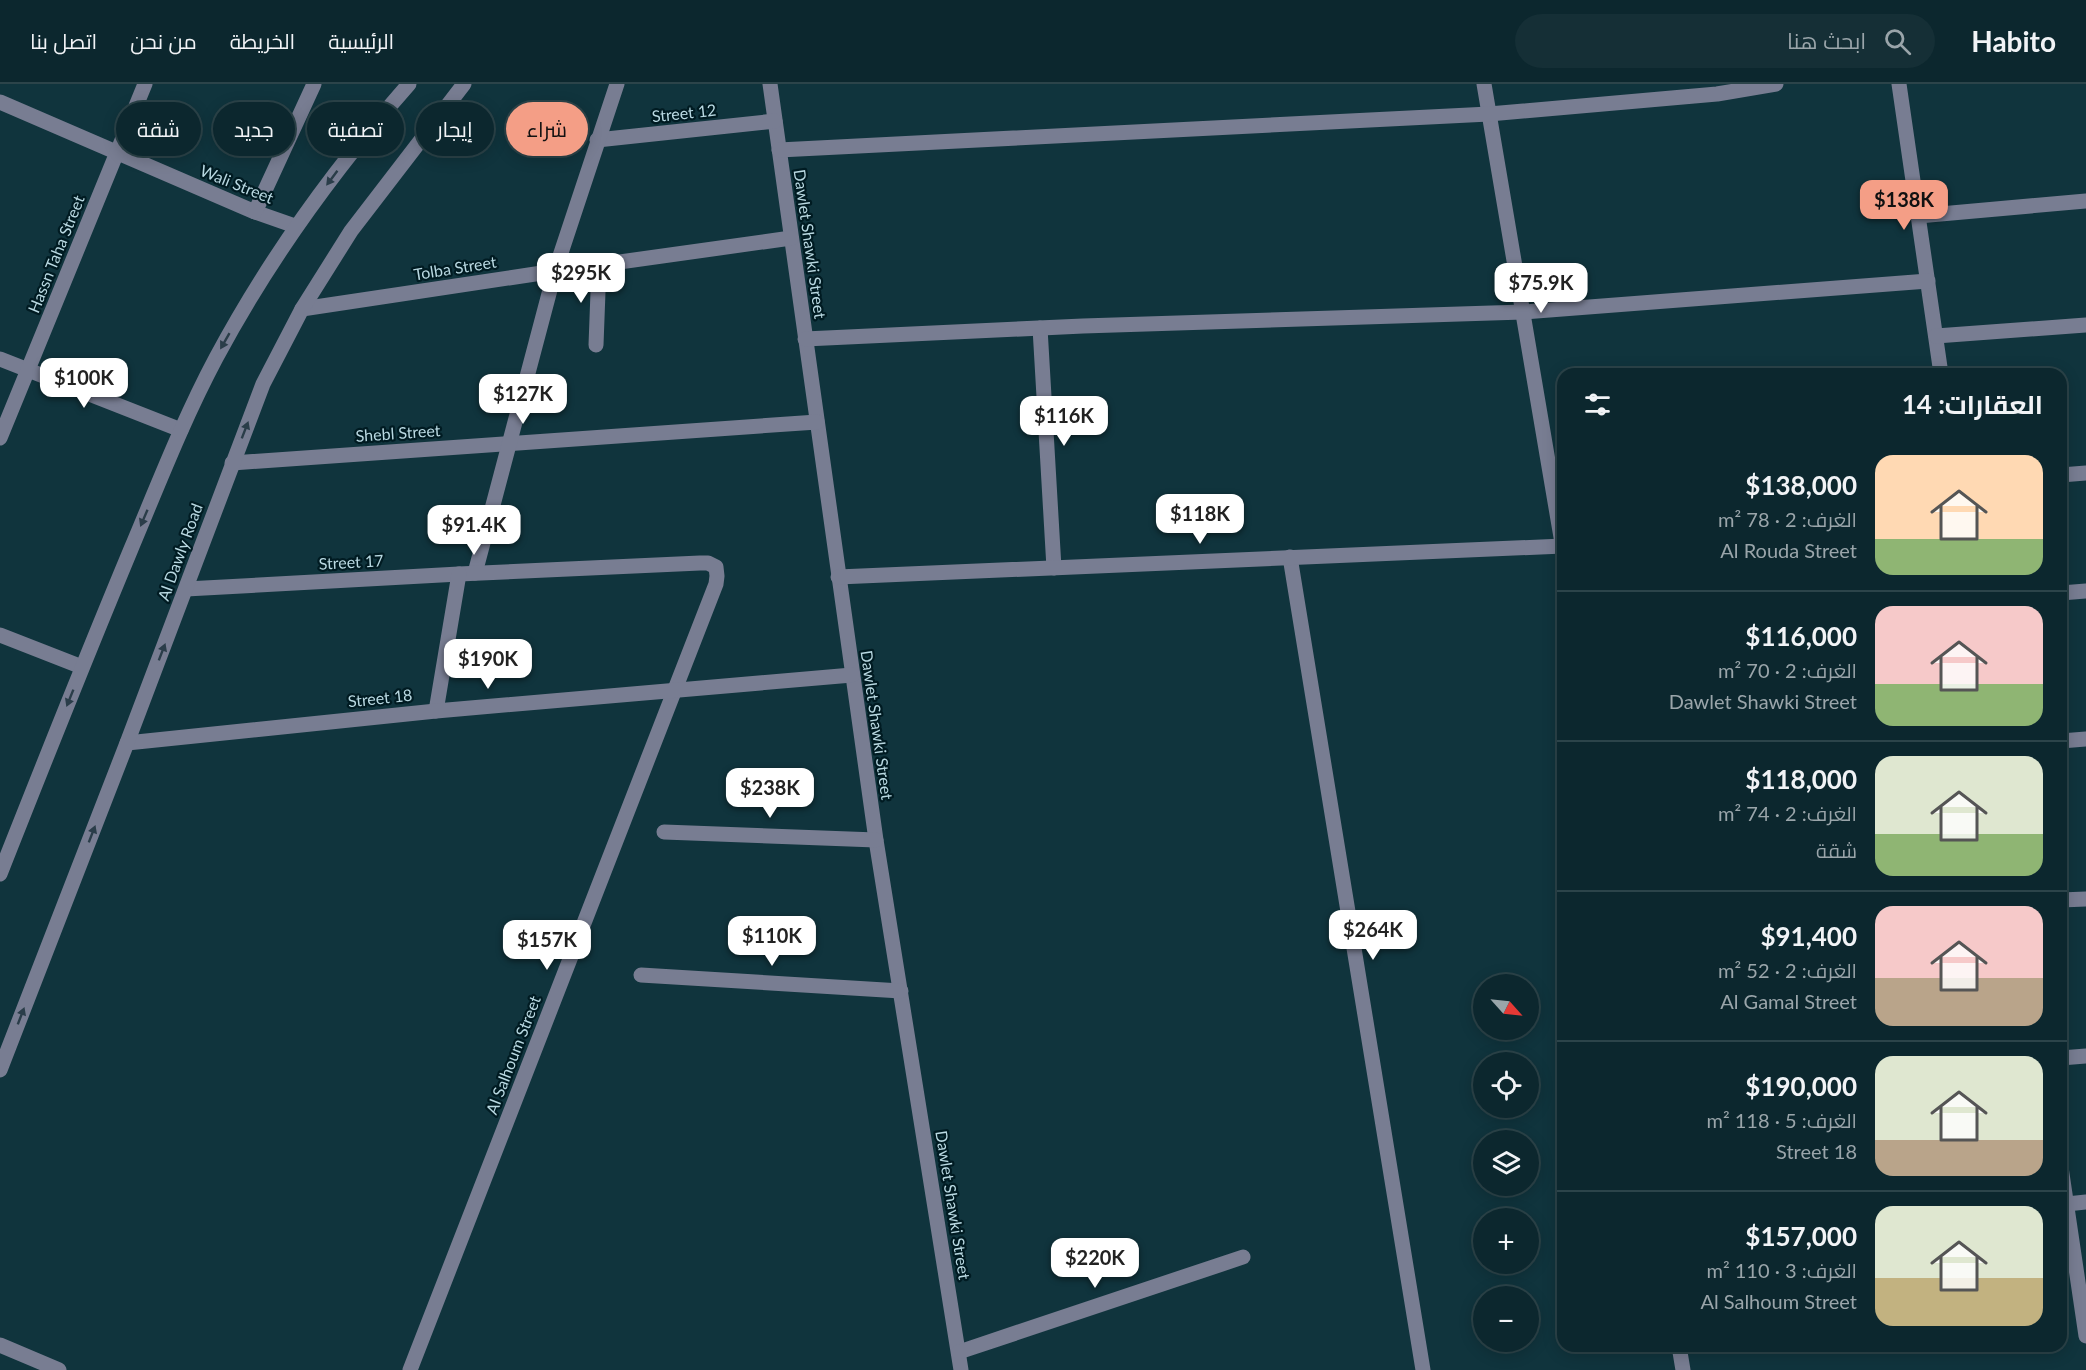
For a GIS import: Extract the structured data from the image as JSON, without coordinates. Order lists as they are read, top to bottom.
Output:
{
  "streets": {
    "street": [
      "Street 12",
      "Wali Street",
      "Dawlet Shawki Street",
      "Hassn Taha Street",
      "Tolba Street",
      "Shebl Street",
      "Al Dawly Road",
      "Street 17",
      "Street 18",
      "Al Salhoum Street"
    ]
  },
  "crossings": [
    ["Street 12", "Dawlet Shawki Street"],
    ["Wali Street", "Hassn Taha Street"],
    ["Dawlet Shawki Street", "Tolba Street"],
    ["Dawlet Shawki Street", "Shebl Street"],
    ["Dawlet Shawki Street", "Street 18"],
    ["Tolba Street", "Al Dawly Road"],
    ["Shebl Street", "Al Dawly Road"],
    ["Al Dawly Road", "Street 17"],
    ["Al Dawly Road", "Street 18"],
    ["Street 17", "Al Salhoum Street"],
    ["Street 18", "Al Salhoum Street"]
  ],
  "north": "bottom right",
  "page": {
    "header": "Habito",
    "search": "ابحث هنا",
    "nav": [
      "الرئيسية",
      "الخريطة",
      "من نحن",
      "اتصل بنا"
    ],
    "chip": [
      "شراء",
      "إيجار",
      "تصفية",
      "جديد",
      "شقة"
    ],
    "price": [
      "$138K",
      "$295K",
      "$75.9K",
      "$100K",
      "$127K",
      "$116K",
      "$118K",
      "$91.4K",
      "$190K",
      "$238K",
      "$264K",
      "$110K",
      "$157K",
      "$220K"
    ],
    "heading": "العقارات: 14",
    "list": [
      {
        "name": "$138,000",
        "note": "الغرف: 2 · 78 m² · Al Rouda Street"
      },
      {
        "name": "$116,000",
        "note": "الغرف: 2 · 70 m² · Dawlet Shawki Street"
      },
      {
        "name": "$118,000",
        "note": "الغرف: 2 · 74 m² · شقة"
      },
      {
        "name": "$91,400",
        "note": "الغرف: 2 · 52 m² · Al Gamal Street"
      },
      {
        "name": "$190,000",
        "note": "الغرف: 5 · 118 m² · Street 18"
      },
      {
        "name": "$157,000",
        "note": "الغرف: 3 · 110 m² · Al Salhoum Street"
      }
    ],
    "map_buttons": ["+", "−"]
  }
}
